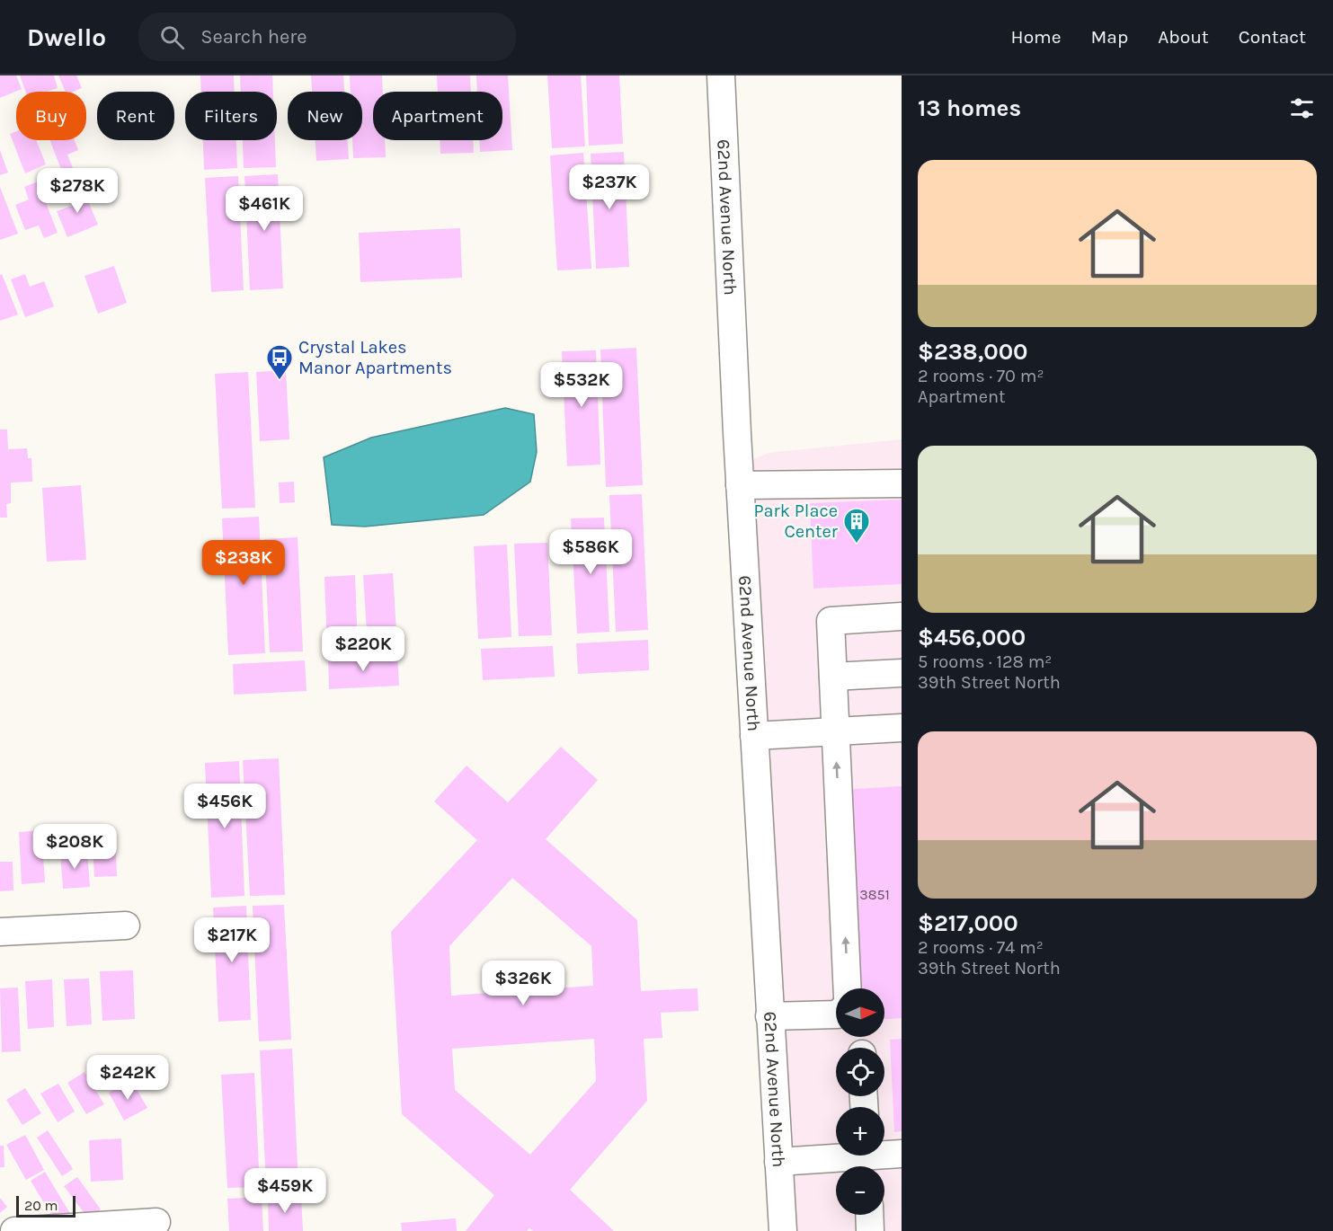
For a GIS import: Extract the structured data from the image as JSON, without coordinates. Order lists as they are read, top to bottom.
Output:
{
  "streets": {
    "street": ["62nd Avenue North"]
  },
  "places": {
    "bus stop": ["Crystal Lakes Manor Apartments"],
    "building": ["Park Place Center"]
  },
  "house_numbers": ["3851"],
  "scale_bar": "20 m",
  "north": "right",
  "page": {
    "header": "Dwello",
    "search": "Search here",
    "nav": [
      "Home",
      "Map",
      "About",
      "Contact"
    ],
    "heading": "13 homes",
    "chip": [
      "Buy",
      "Rent",
      "Filters",
      "New",
      "Apartment"
    ],
    "list": [
      {
        "name": "$238,000",
        "note": "2 rooms · 70 m² · Apartment"
      },
      {
        "name": "$456,000",
        "note": "5 rooms · 128 m² · 39th Street North"
      },
      {
        "name": "$217,000",
        "note": "2 rooms · 74 m² · 39th Street North"
      }
    ],
    "price": [
      "$237K",
      "$278K",
      "$461K",
      "$532K",
      "$586K",
      "$238K",
      "$220K",
      "$456K",
      "$208K",
      "$217K",
      "$326K",
      "$242K",
      "$459K"
    ],
    "map_buttons": ["+", "−"],
    "scale": "20 m"
  }
}
